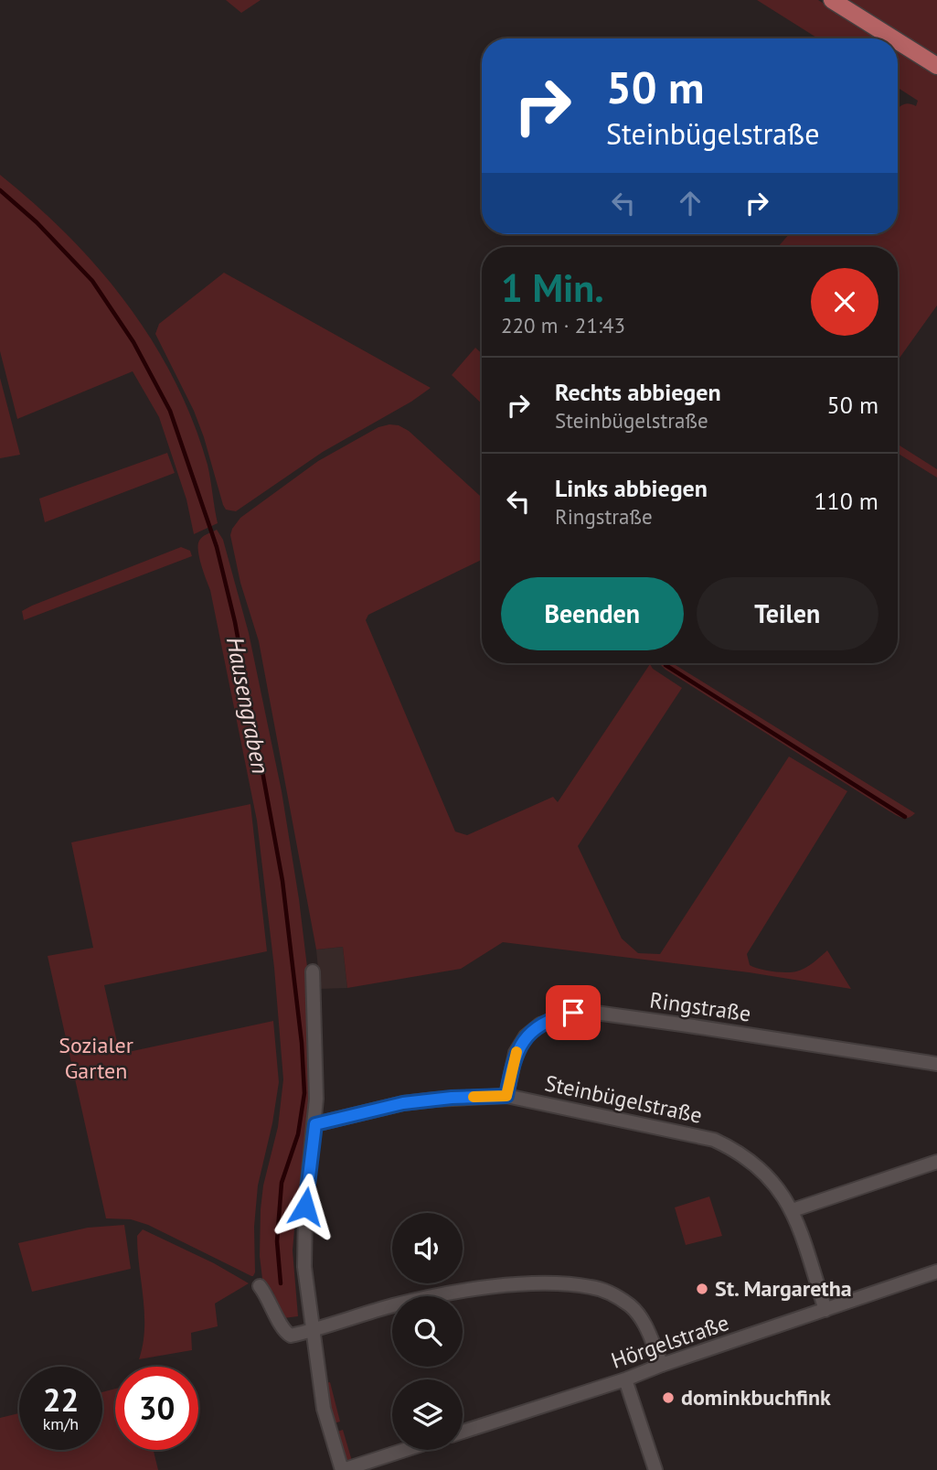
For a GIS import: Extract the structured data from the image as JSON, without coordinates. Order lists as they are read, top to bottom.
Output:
{
  "streets": {
    "street": ["Ringstraße", "Steinbügelstraße", "Hörgelstraße"]
  },
  "crossings": [
    ["Ringstraße", "Steinbügelstraße"],
    ["Steinbügelstraße", "Hörgelstraße"]
  ],
  "water": ["Hausengraben"],
  "parks": ["Sozialer Garten"],
  "places": ["St. Margaretha", "dominkbuchfink"],
  "page": {
    "turn": ["50 m", "Steinbügelstraße"],
    "heading": ["1 Min.", "220 m · 21:43"],
    "list": [
      {
        "name": "Rechts abbiegen",
        "note": "Steinbügelstraße",
        "value": "50 m"
      },
      {
        "name": "Links abbiegen",
        "note": "Ringstraße",
        "value": "110 m"
      }
    ],
    "buttons": ["Beenden", "Teilen"],
    "speed": "22 km/h",
    "limit": "30"
  }
}
